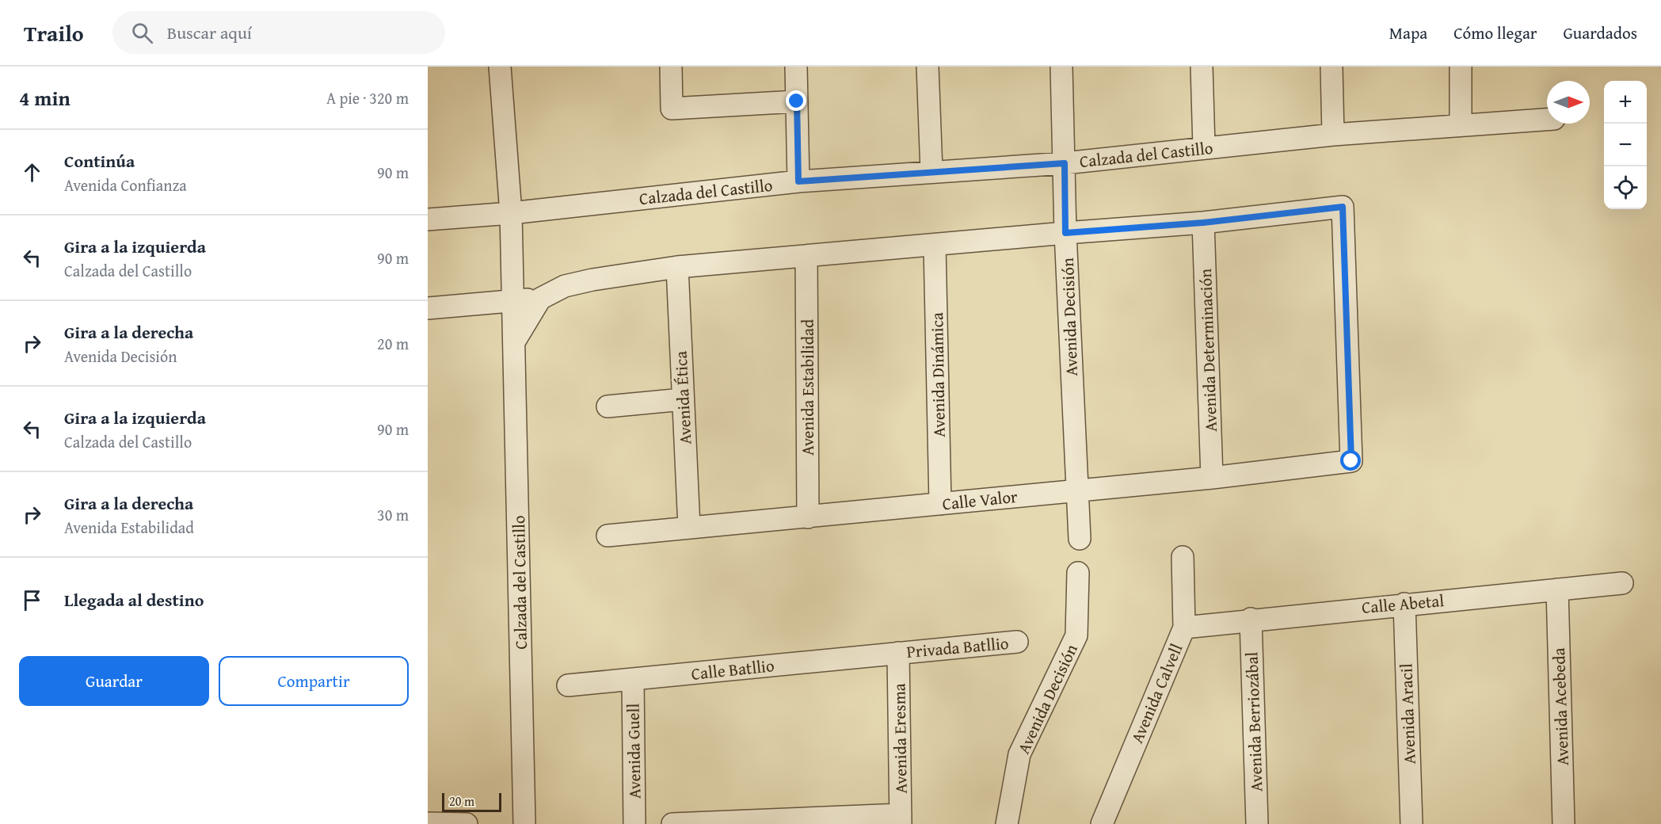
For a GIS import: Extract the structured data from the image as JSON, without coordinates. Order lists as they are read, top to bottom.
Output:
{
  "streets": {
    "street": [
      "Calzada del Castillo",
      "Avenida Decisión",
      "Avenida Determinación",
      "Avenida Dinámica",
      "Avenida Estabilidad",
      "Avenida Ética",
      "Calle Valor",
      "Calle Abetal",
      "Privada Batllio",
      "Calle Batllio",
      "Avenida Calvell",
      "Avenida Acebeda",
      "Avenida Aracil",
      "Avenida Berriozábal",
      "Avenida Eresma",
      "Avenida Guell"
    ]
  },
  "crossings": [
    ["Calzada del Castillo", "Avenida Decisión"],
    ["Avenida Decisión", "Calle Valor"],
    ["Avenida Determinación", "Calle Valor"],
    ["Avenida Dinámica", "Calle Valor"],
    ["Avenida Estabilidad", "Calle Valor"],
    ["Avenida Ética", "Calle Valor"],
    ["Calle Abetal", "Avenida Calvell"],
    ["Calle Abetal", "Avenida Acebeda"],
    ["Calle Abetal", "Avenida Aracil"],
    ["Calle Abetal", "Avenida Berriozábal"],
    ["Privada Batllio", "Calle Batllio"],
    ["Privada Batllio", "Avenida Eresma"],
    ["Calle Batllio", "Avenida Eresma"],
    ["Calle Batllio", "Avenida Guell"]
  ],
  "scale_bar": "20 m",
  "north": "right",
  "page": {
    "header": "Trailo",
    "search": "Buscar aquí",
    "nav": ["Mapa", "Cómo llegar", "Guardados"],
    "heading": ["4 min", "A pie · 320 m"],
    "map_buttons": ["+", "−"],
    "list": [
      ["Continúa", "Avenida Confianza", "90 m"],
      ["Gira a la izquierda", "Calzada del Castillo", "90 m"],
      ["Gira a la derecha", "Avenida Decisión", "20 m"],
      ["Gira a la izquierda", "Calzada del Castillo", "90 m"],
      ["Gira a la derecha", "Avenida Estabilidad", "30 m"],
      "Llegada al destino"
    ],
    "buttons": ["Guardar", "Compartir"],
    "scale": "20 m"
  }
}
